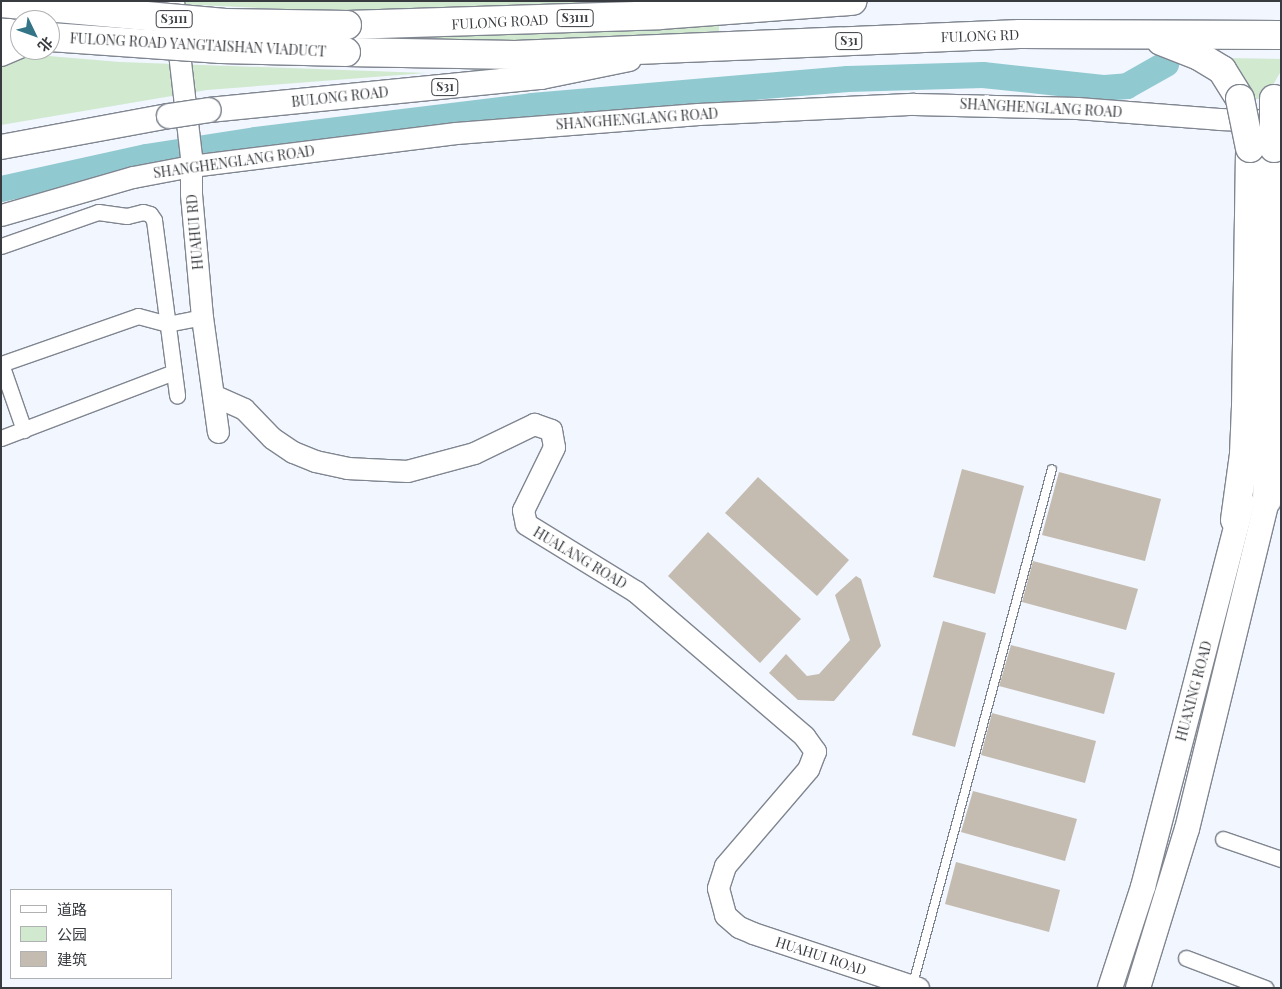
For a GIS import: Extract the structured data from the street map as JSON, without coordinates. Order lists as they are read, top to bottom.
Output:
{
  "streets": {
    "highway": [
      "S3111",
      "FULONG ROAD",
      "FULONG RD",
      "S31",
      "FULONG ROAD YANGTAISHAN VIADUCT"
    ],
    "main road": ["BULONG ROAD", "HUAXING ROAD"],
    "street": [
      "SHANGHENGLANG ROAD",
      "HUAHUI RD",
      "HUALANG ROAD",
      "HUAHUI ROAD"
    ]
  },
  "crossings": [
    ["FULONG ROAD", "FULONG ROAD YANGTAISHAN VIADUCT"],
    ["FULONG RD", "FULONG ROAD YANGTAISHAN VIADUCT"],
    ["FULONG RD", "BULONG ROAD"],
    ["FULONG ROAD YANGTAISHAN VIADUCT", "BULONG ROAD"],
    ["SHANGHENGLANG ROAD", "HUAHUI RD"],
    ["HUAHUI RD", "HUALANG ROAD"],
    ["HUALANG ROAD", "HUAHUI ROAD"]
  ],
  "legend": ["道路", "公园", "建筑"],
  "north": "bottom right"
}
